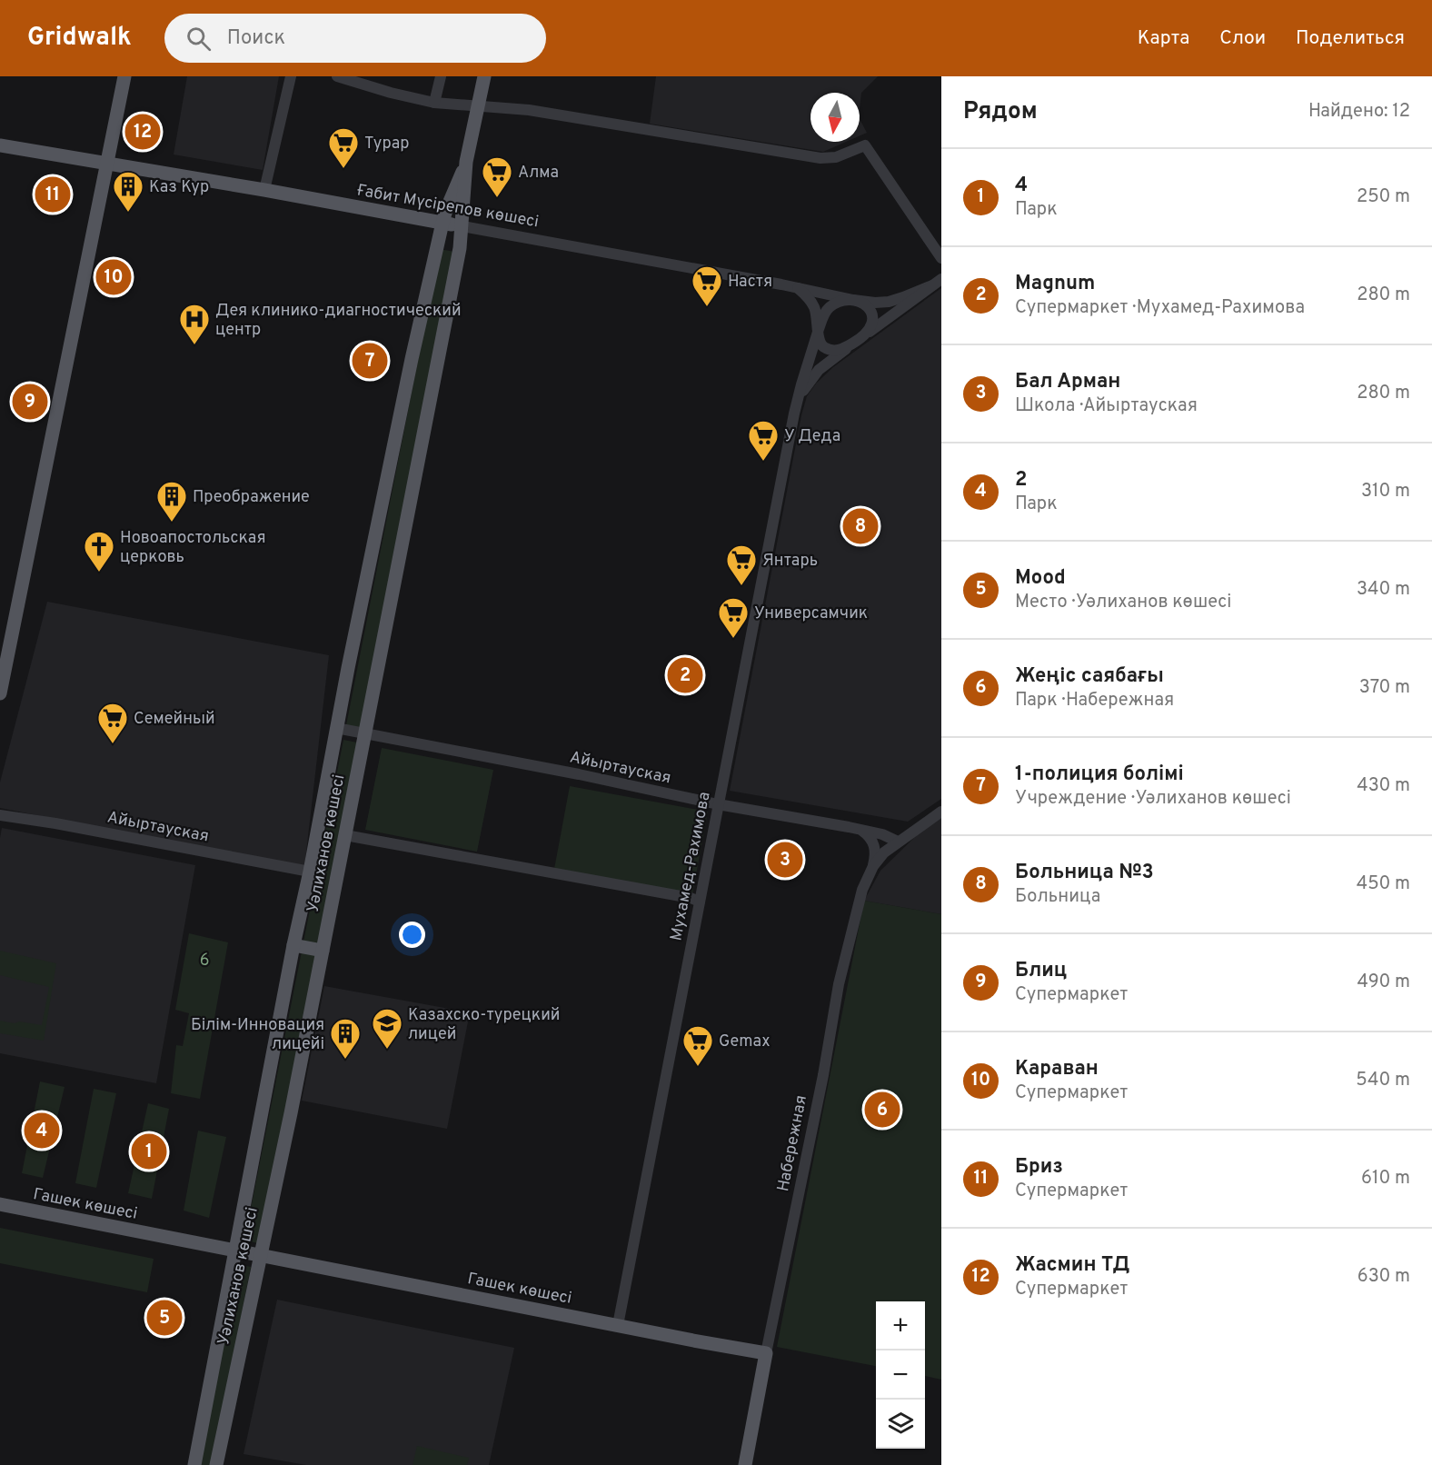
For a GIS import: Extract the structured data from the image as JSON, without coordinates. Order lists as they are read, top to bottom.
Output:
{
  "streets": {
    "main road": [
      "Ғабит Мүсірепов көшесі",
      "Уәлиханов көшесі",
      "Набережная",
      "Гашек көшесі"
    ],
    "street": ["Айыртауская", "Мухамед-Рахимова"]
  },
  "crossings": [
    ["Ғабит Мүсірепов көшесі", "Уәлиханов көшесі"],
    ["Айыртауская", "Уәлиханов көшесі"],
    ["Айыртауская", "Мухамед-Рахимова"],
    ["Айыртауская", "Набережная"],
    ["Уәлиханов көшесі", "Гашек көшесі"],
    ["Мухамед-Рахимова", "Гашек көшесі"],
    ["Набережная", "Гашек көшесі"]
  ],
  "parks": ["6"],
  "places": {
    "supermarket": [
      "Турар",
      "Алма",
      "Настя",
      "У Деда",
      "Янтарь",
      "Универсамчик",
      "Семейный",
      "Gemax"
    ],
    "building": ["Каз Кур", "Преображение", "Білім-Инновация лицейі"],
    "hospital": ["Дея клинико-диагностический центр"],
    "church": ["Новоапостольская церковь"],
    "school or university": ["Казахско-турецкий лицей"]
  },
  "north": "bottom",
  "page": {
    "header": "Gridwalk",
    "search": "Поиск",
    "nav": ["Карта", "Слои", "Поделиться"],
    "heading": ["Рядом", "Найдено: 12"],
    "pins": [
      "12",
      "11",
      "10",
      "7",
      "9",
      "8",
      "2",
      "3",
      "6",
      "4",
      "1",
      "5"
    ],
    "list": [
      {
        "mark": "1",
        "name": "4",
        "note": "Парк",
        "value": "250 m"
      },
      {
        "mark": "2",
        "name": "Magnum",
        "note": "Супермаркет · Мухамед-Рахимова",
        "value": "280 m"
      },
      {
        "mark": "3",
        "name": "Бал Арман",
        "note": "Школа · Айыртауская",
        "value": "280 m"
      },
      {
        "mark": "4",
        "name": "2",
        "note": "Парк",
        "value": "310 m"
      },
      {
        "mark": "5",
        "name": "Mood",
        "note": "Место · Уәлиханов көшесі",
        "value": "340 m"
      },
      {
        "mark": "6",
        "name": "Жеңіс саябағы",
        "note": "Парк · Набережная",
        "value": "370 m"
      },
      {
        "mark": "7",
        "name": "1-полиция болiмi",
        "note": "Учреждение · Уәлиханов көшесі",
        "value": "430 m"
      },
      {
        "mark": "8",
        "name": "Больница №3",
        "note": "Больница",
        "value": "450 m"
      },
      {
        "mark": "9",
        "name": "Блиц",
        "note": "Супермаркет",
        "value": "490 m"
      },
      {
        "mark": "10",
        "name": "Караван",
        "note": "Супермаркет",
        "value": "540 m"
      },
      {
        "mark": "11",
        "name": "Бриз",
        "note": "Супермаркет",
        "value": "610 m"
      },
      {
        "mark": "12",
        "name": "Жасмин ТД",
        "note": "Супермаркет",
        "value": "630 m"
      }
    ],
    "map_buttons": ["+", "−"]
  }
}
